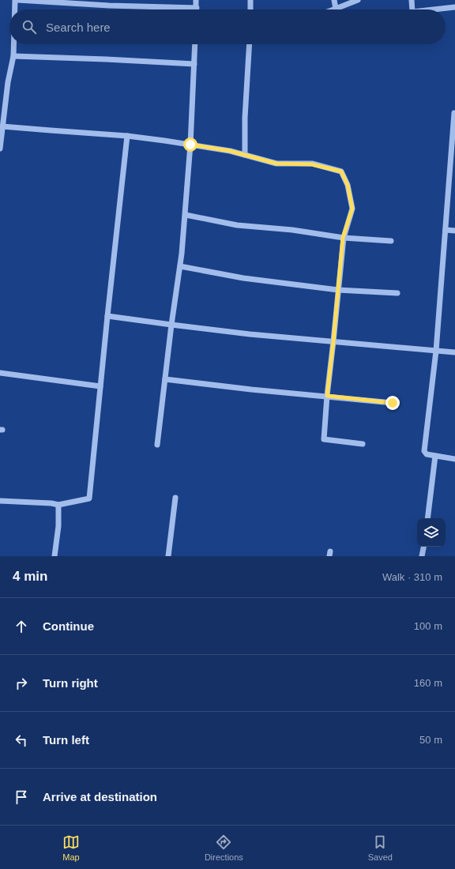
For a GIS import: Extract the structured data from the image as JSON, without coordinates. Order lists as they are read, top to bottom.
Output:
{
  "page": {
    "search": "Search here",
    "heading": ["4 min", "Walk · 310 m"],
    "list": [
      ["Continue", "100 m"],
      ["Turn right", "160 m"],
      ["Turn left", "50 m"],
      "Arrive at destination"
    ],
    "nav": ["Map", "Directions", "Saved"]
  }
}
